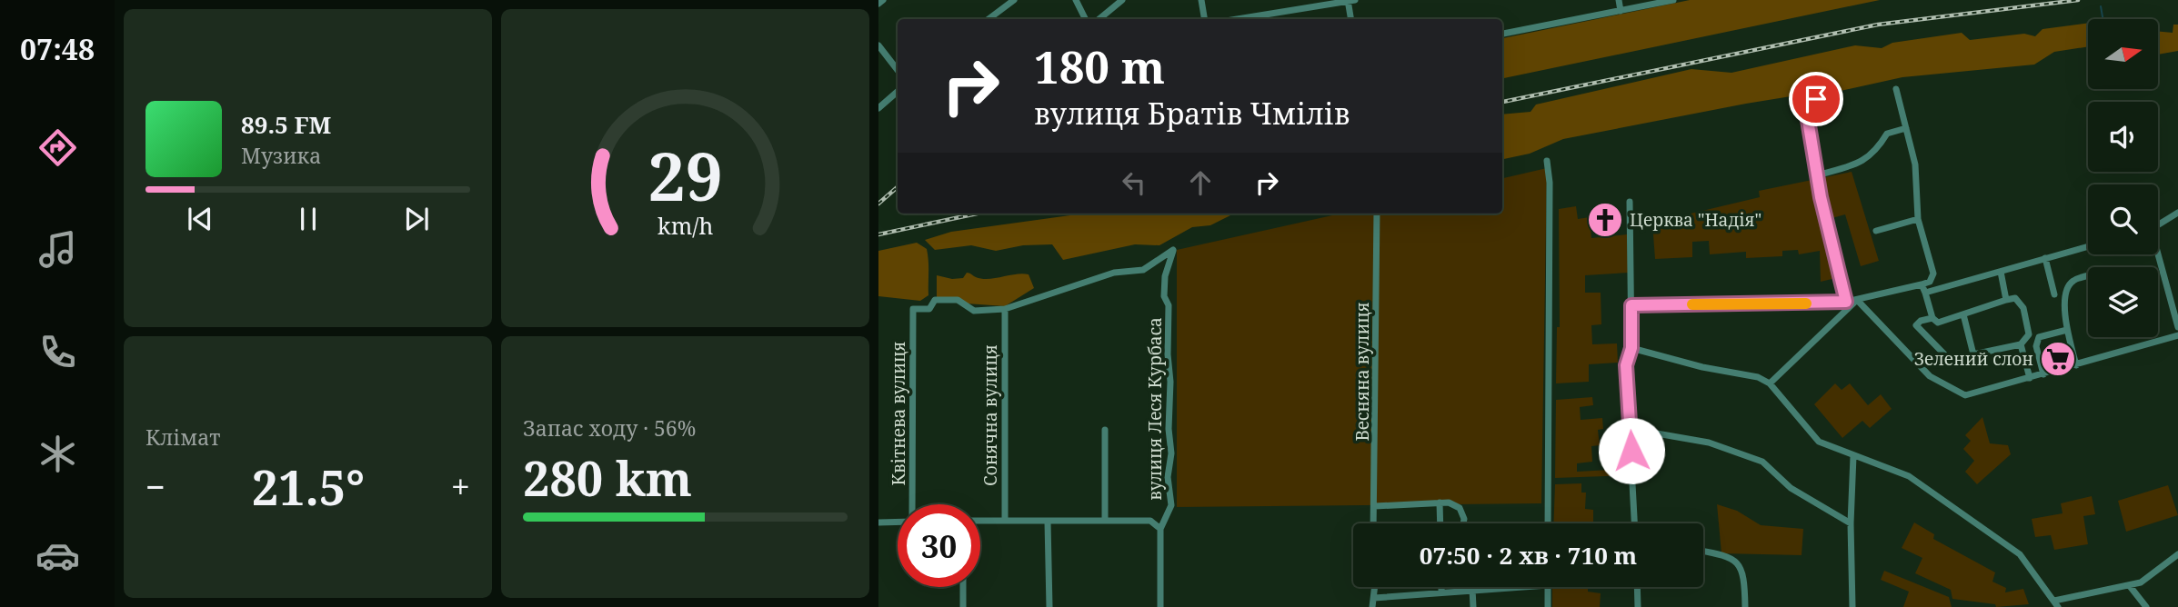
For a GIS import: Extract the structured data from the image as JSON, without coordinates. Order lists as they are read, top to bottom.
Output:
{
  "streets": {
    "street": [
      "Весняна вулиця",
      "вулиця Леся Курбаса",
      "Квітнева вулиця",
      "Сонячна вулиця"
    ]
  },
  "crossings": [
    ["вулиця Леся Курбаса", "Квітнева вулиця"],
    ["вулиця Леся Курбаса", "Сонячна вулиця"],
    ["Квітнева вулиця", "Сонячна вулиця"]
  ],
  "places": {
    "church": ["Церква \"Надія\""],
    "supermarket": ["Зелений слон"]
  },
  "north": "right",
  "page": {
    "tabs": "07:48",
    "turn": ["180 m", "вулиця Братів Чмілів"],
    "song": ["89.5 FM", "Музика"],
    "tile": [
      "Клімат",
      ["Запас ходу · 56%", "280 km"]
    ],
    "heat": ["−", "21.5°", "+"],
    "limit": "30",
    "trip": "07:50 · 2 хв · 710 m",
    "gauge": ["29", "km/h"]
  }
}
